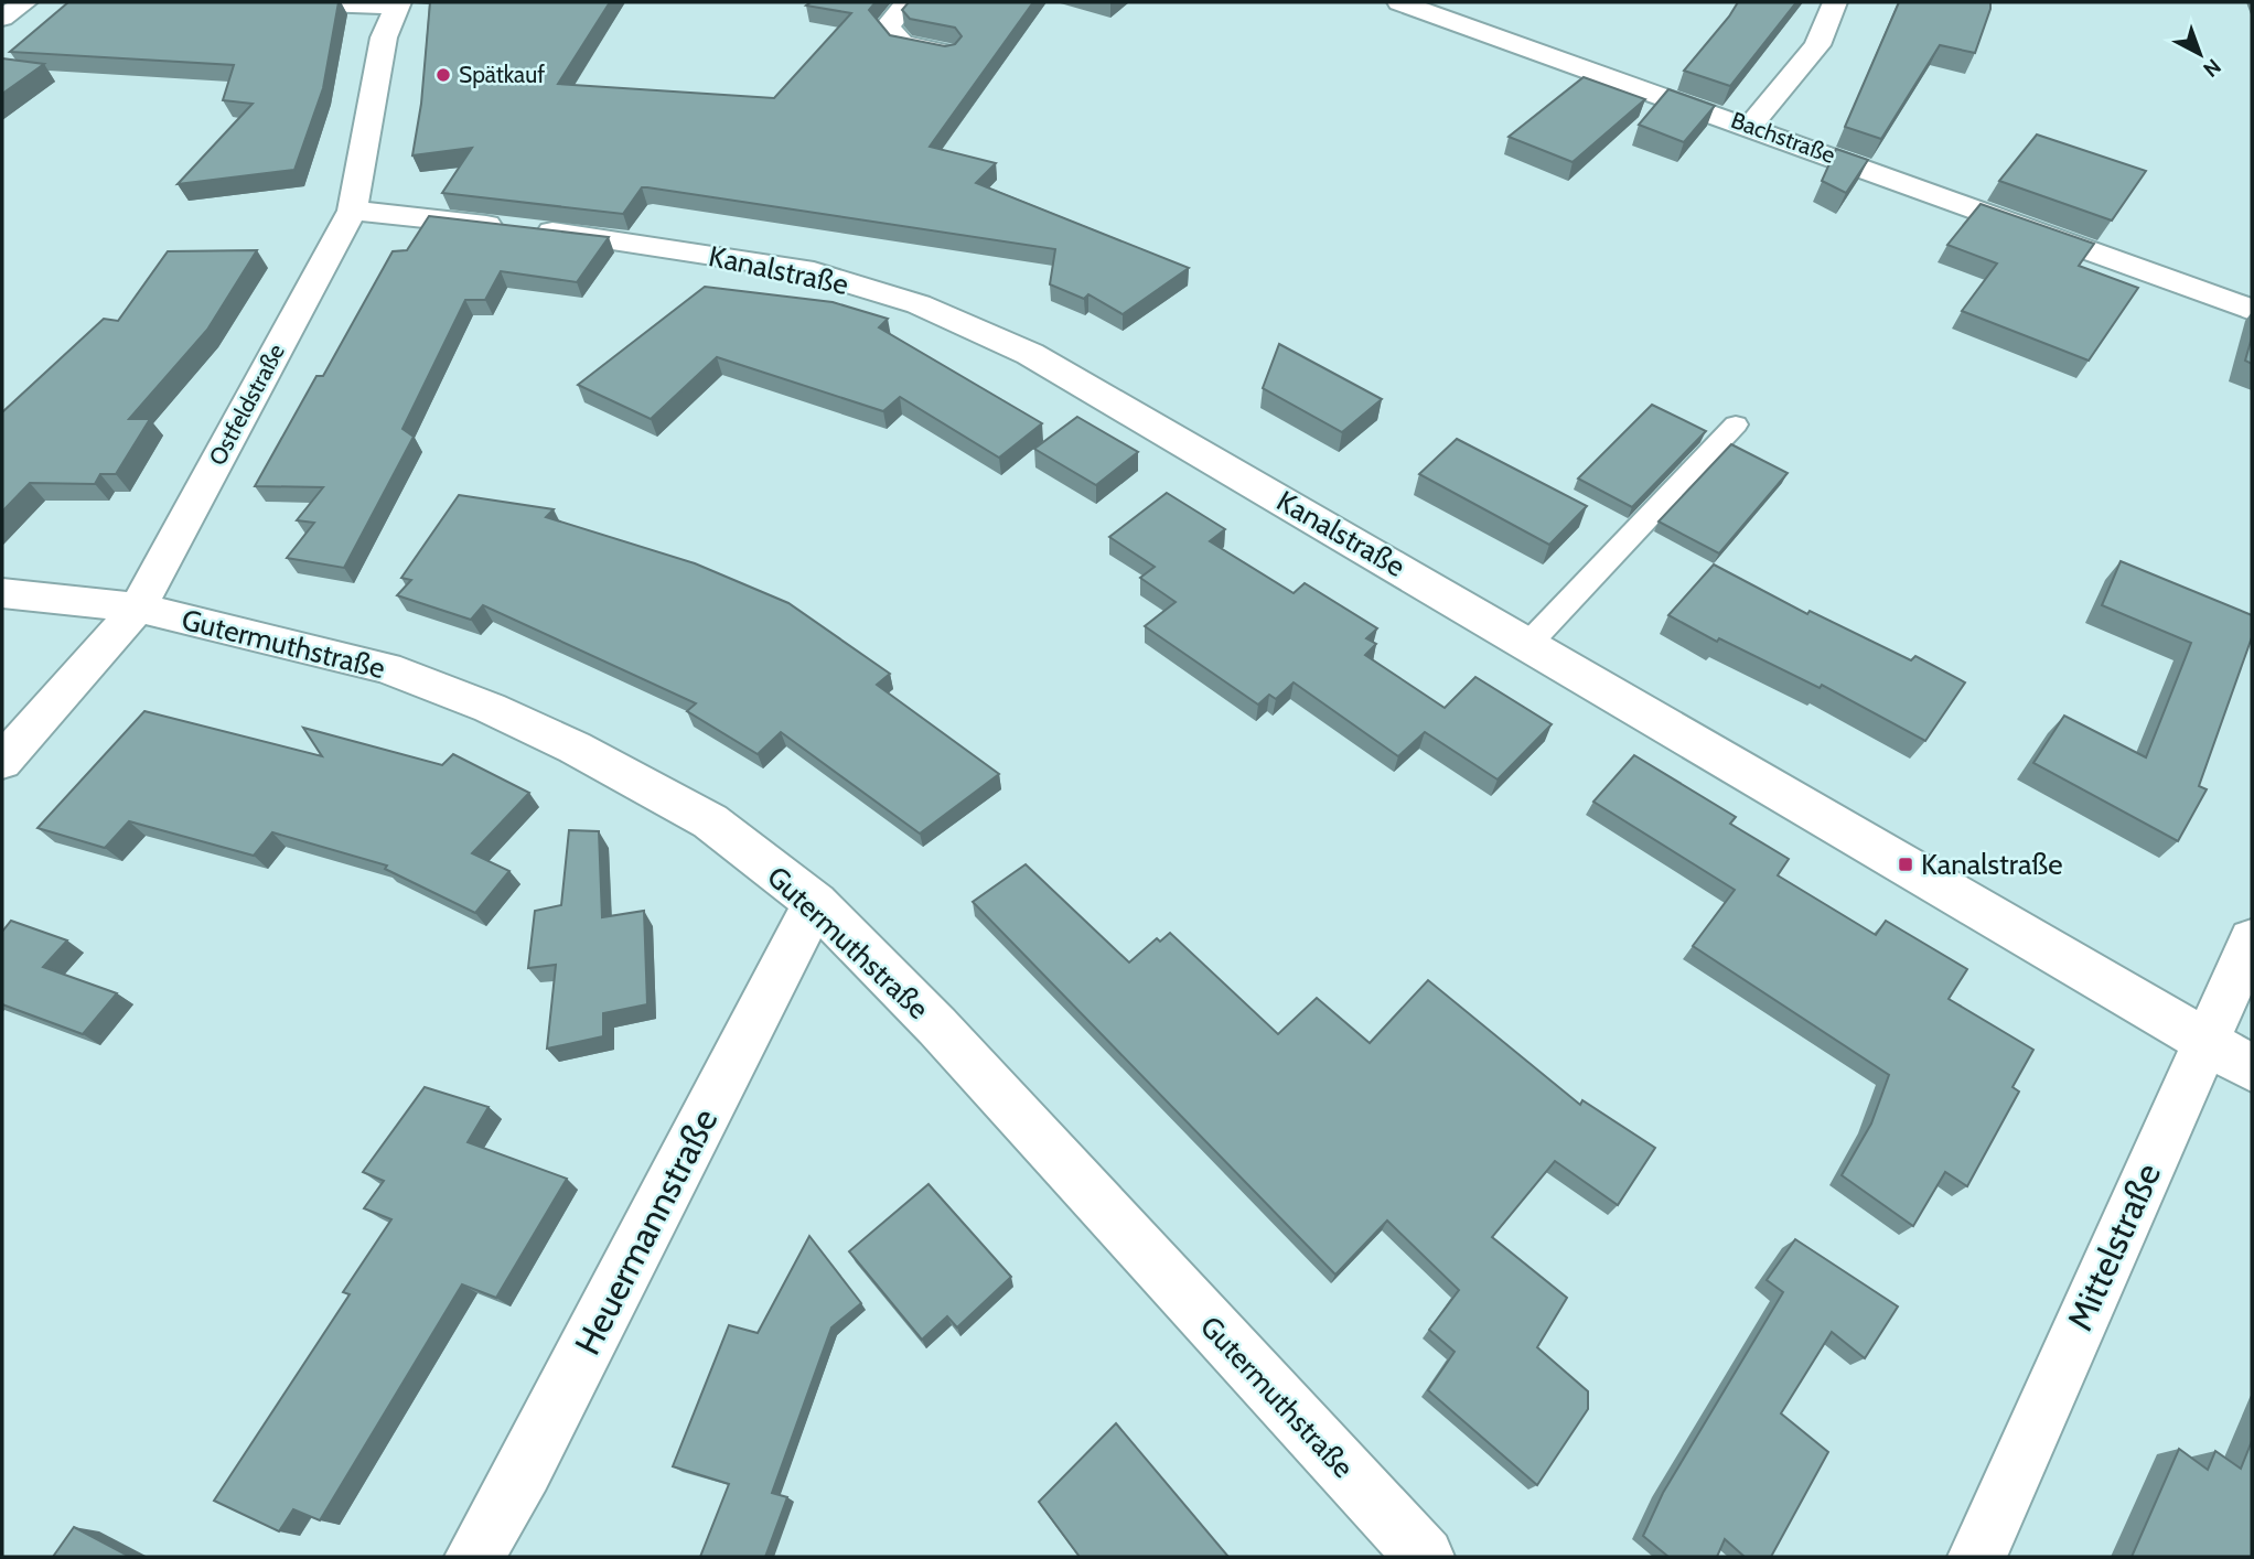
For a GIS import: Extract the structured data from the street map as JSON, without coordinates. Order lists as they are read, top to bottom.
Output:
{
  "streets": {
    "street": [
      "Bachstraße",
      "Kanalstraße",
      "Ostfeldstraße",
      "Gutermuthstraße",
      "Heuermannstraße",
      "Mittelstraße"
    ]
  },
  "crossings": [
    ["Kanalstraße", "Ostfeldstraße"],
    ["Kanalstraße", "Mittelstraße"],
    ["Ostfeldstraße", "Gutermuthstraße"],
    ["Gutermuthstraße", "Heuermannstraße"]
  ],
  "places": {
    "other": ["Spätkauf"],
    "transit": ["Kanalstraße"]
  },
  "north": "bottom right"
}
